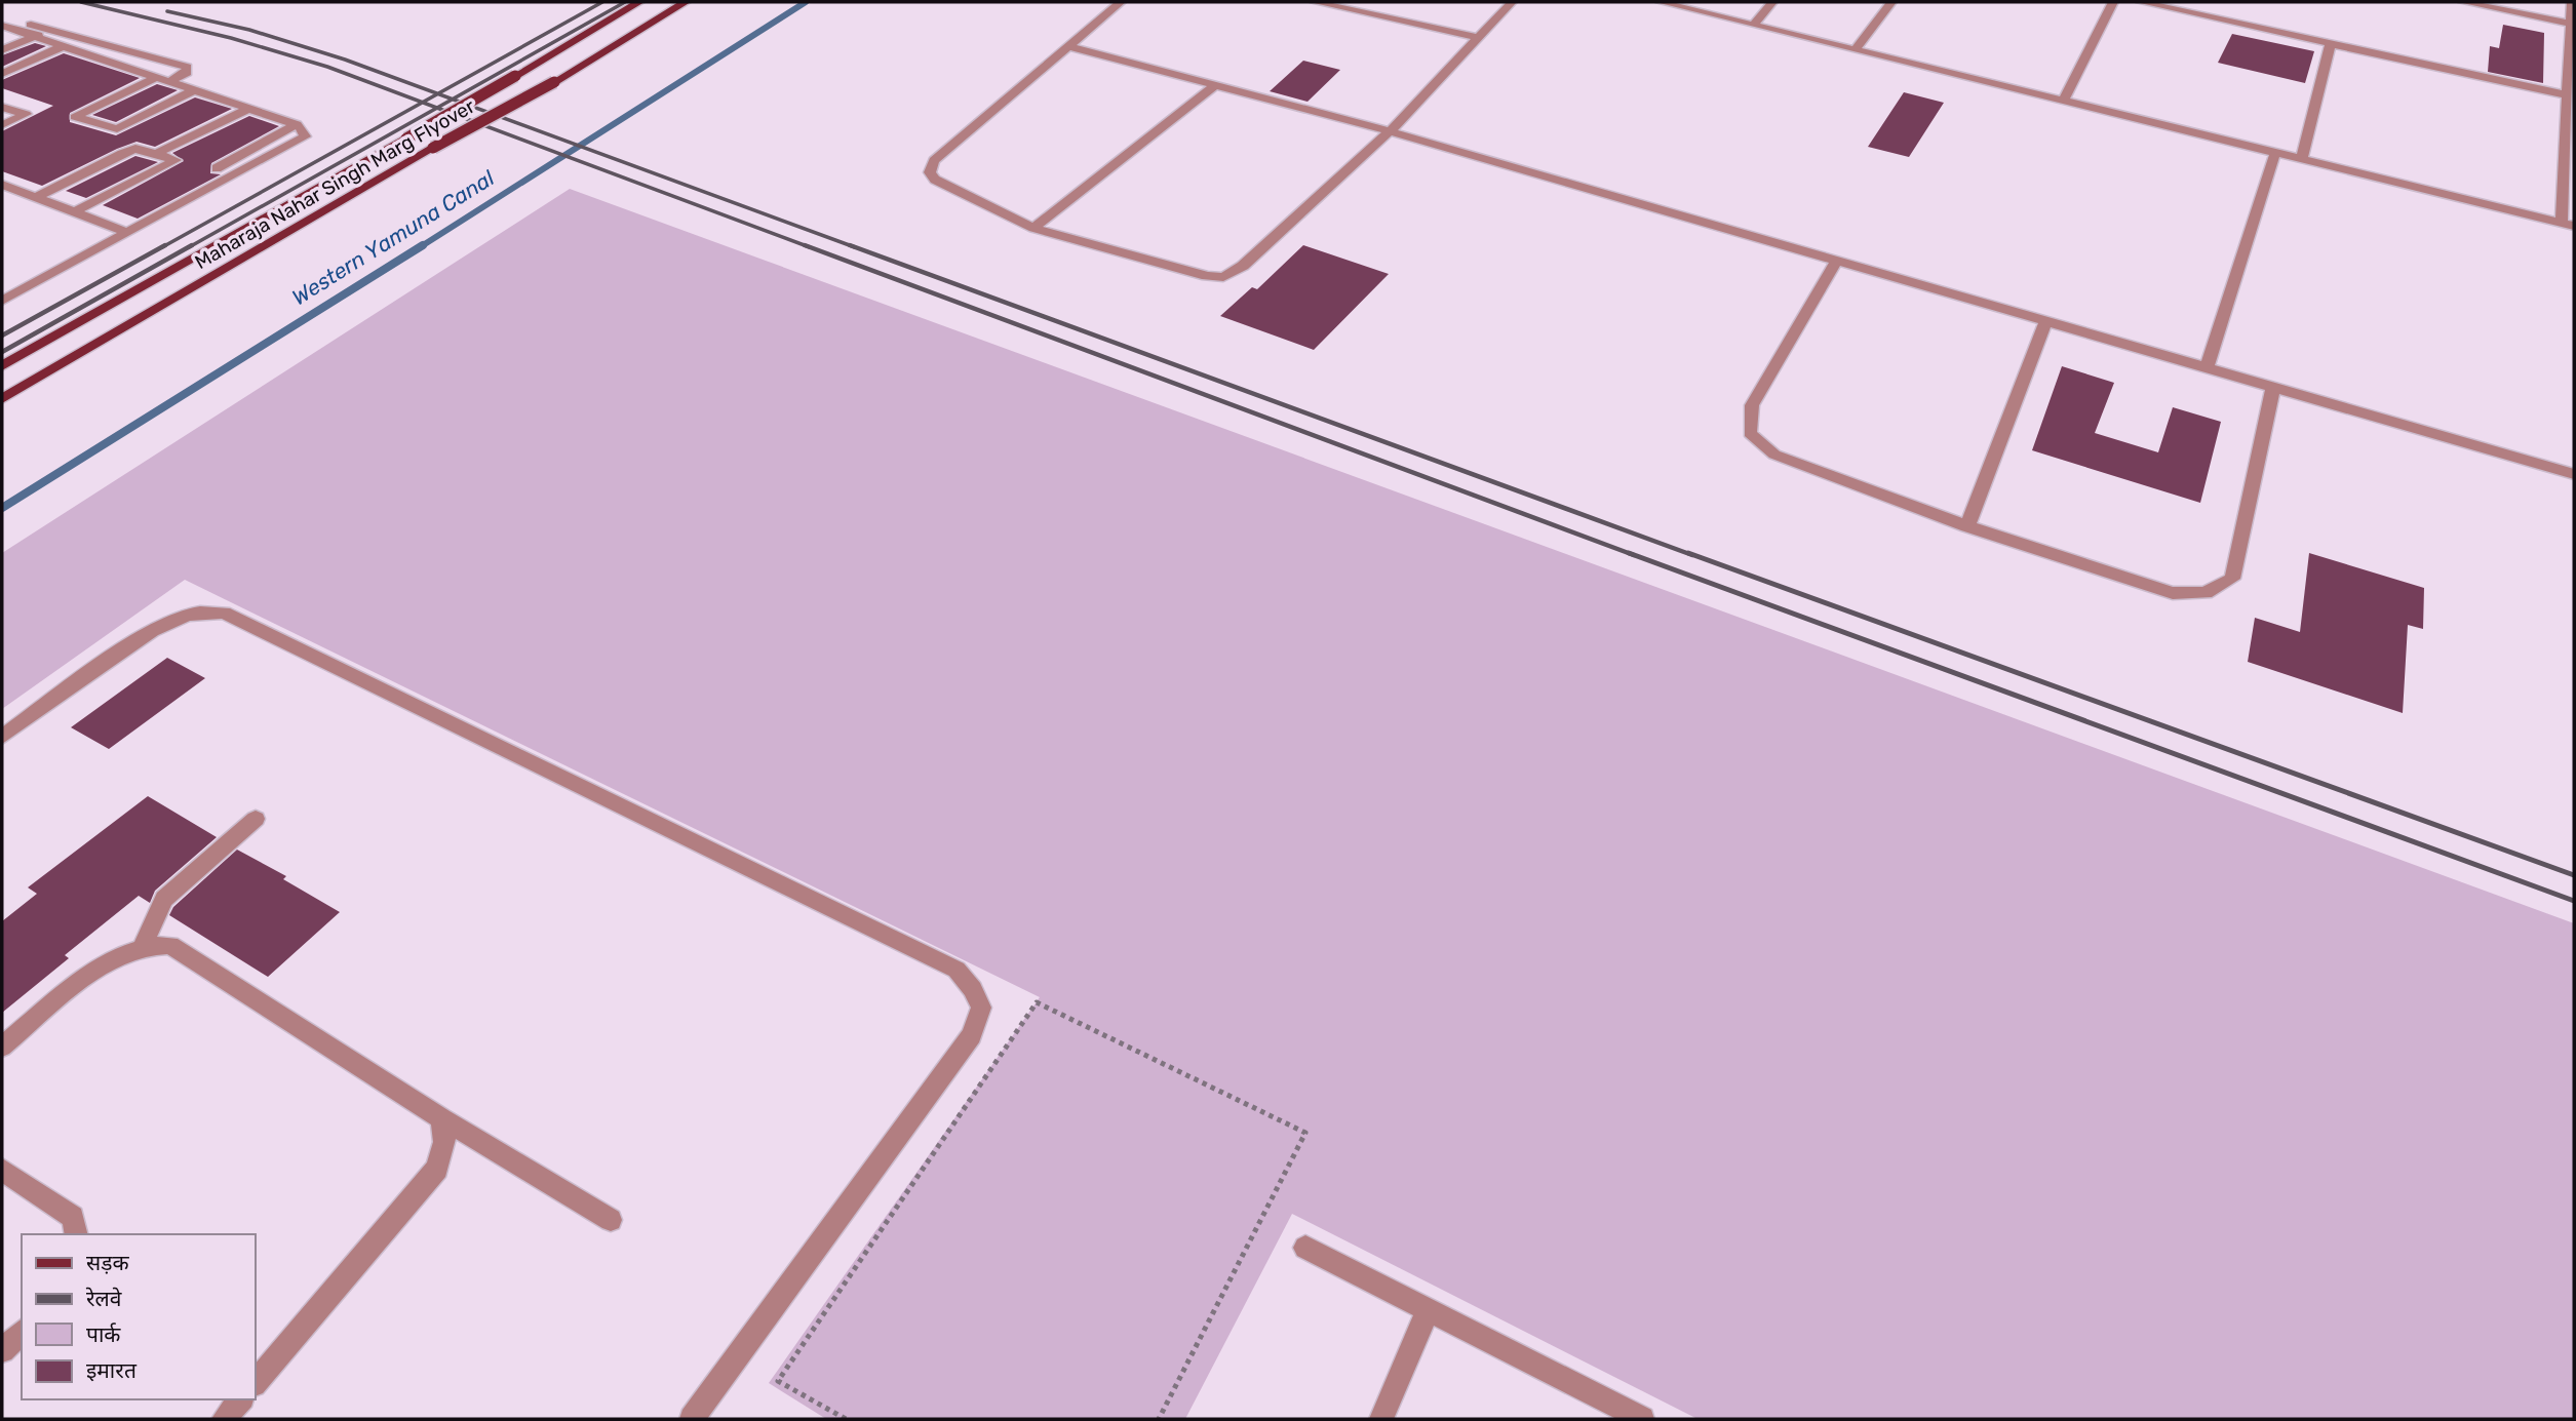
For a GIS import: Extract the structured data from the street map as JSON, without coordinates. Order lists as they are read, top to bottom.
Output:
{
  "streets": {
    "main road": ["Maharaja Nahar Singh Marg Flyover"]
  },
  "water": ["Western Yamuna Canal"],
  "legend": [
    "सड़क",
    "रेलवे",
    "पार्क",
    "इमारत"
  ]
}
